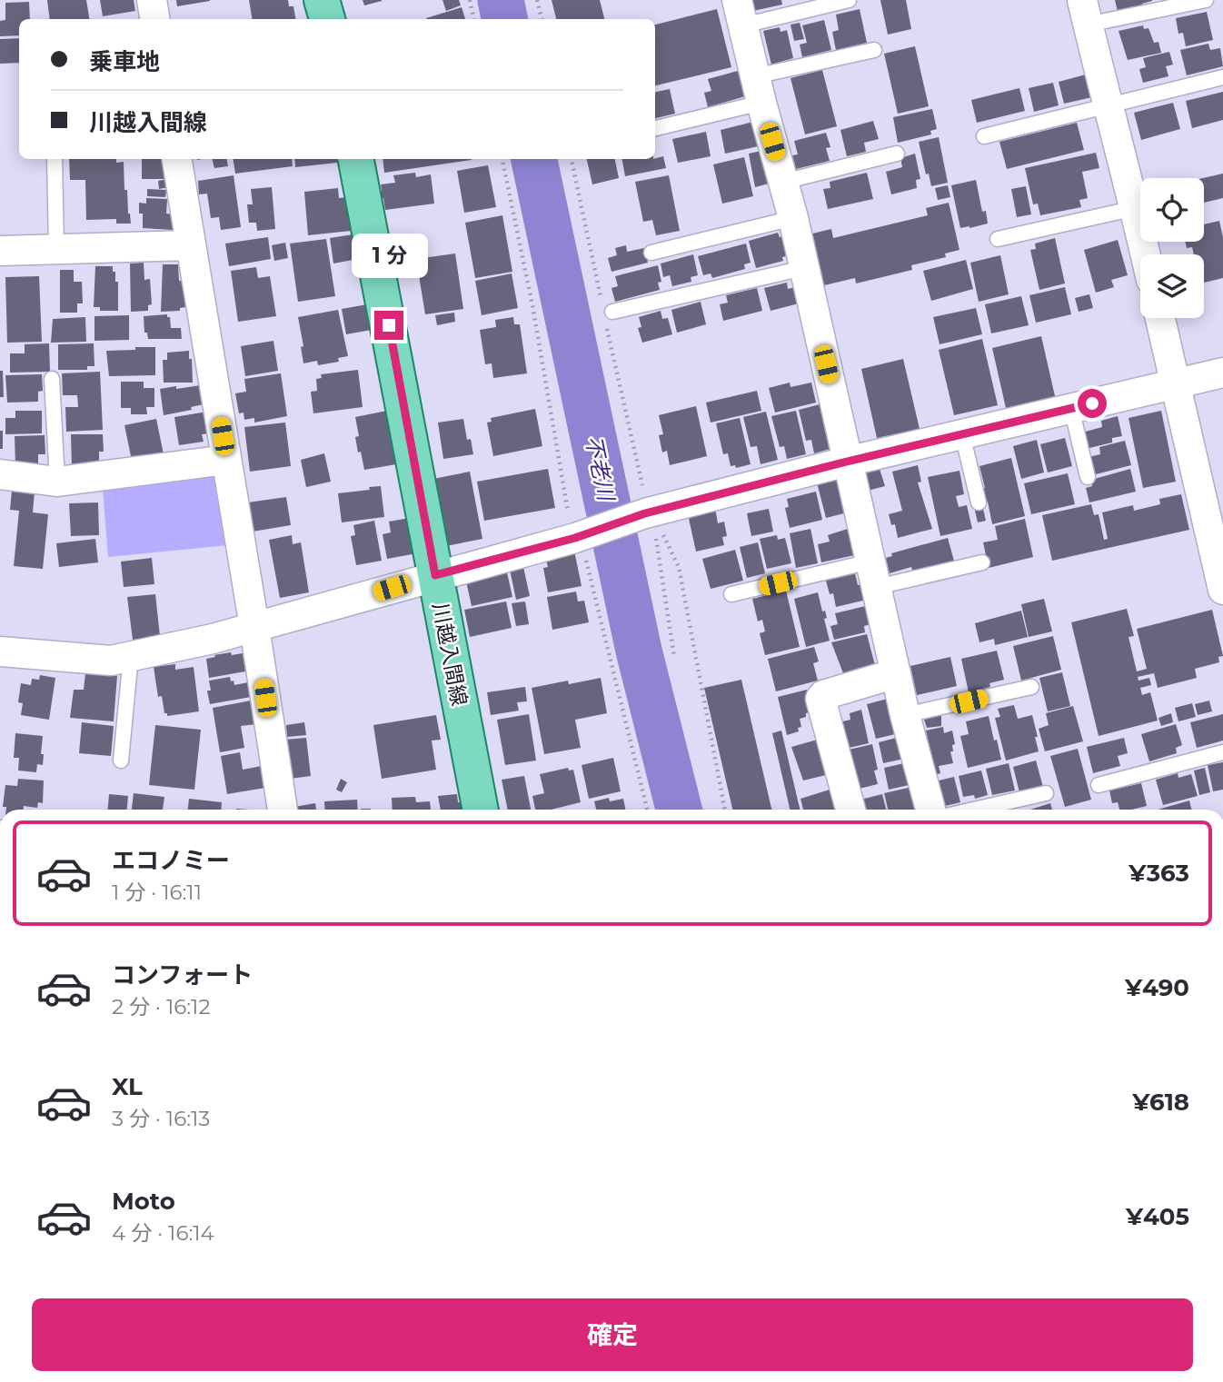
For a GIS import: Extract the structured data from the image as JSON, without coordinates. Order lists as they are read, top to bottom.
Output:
{
  "streets": {
    "main road": ["川越入間線"]
  },
  "water": ["不老川"],
  "page": {
    "banner": ["乗車地", "川越入間線"],
    "bubble": "1 分",
    "list": [
      {
        "name": "エコノミー",
        "note": "1 分 · 16:11",
        "value": "¥363"
      },
      {
        "name": "コンフォート",
        "note": "2 分 · 16:12",
        "value": "¥490"
      },
      {
        "name": "XL",
        "note": "3 分 · 16:13",
        "value": "¥618"
      },
      {
        "name": "Moto",
        "note": "4 分 · 16:14",
        "value": "¥405"
      }
    ],
    "buttons": "確定"
  }
}
